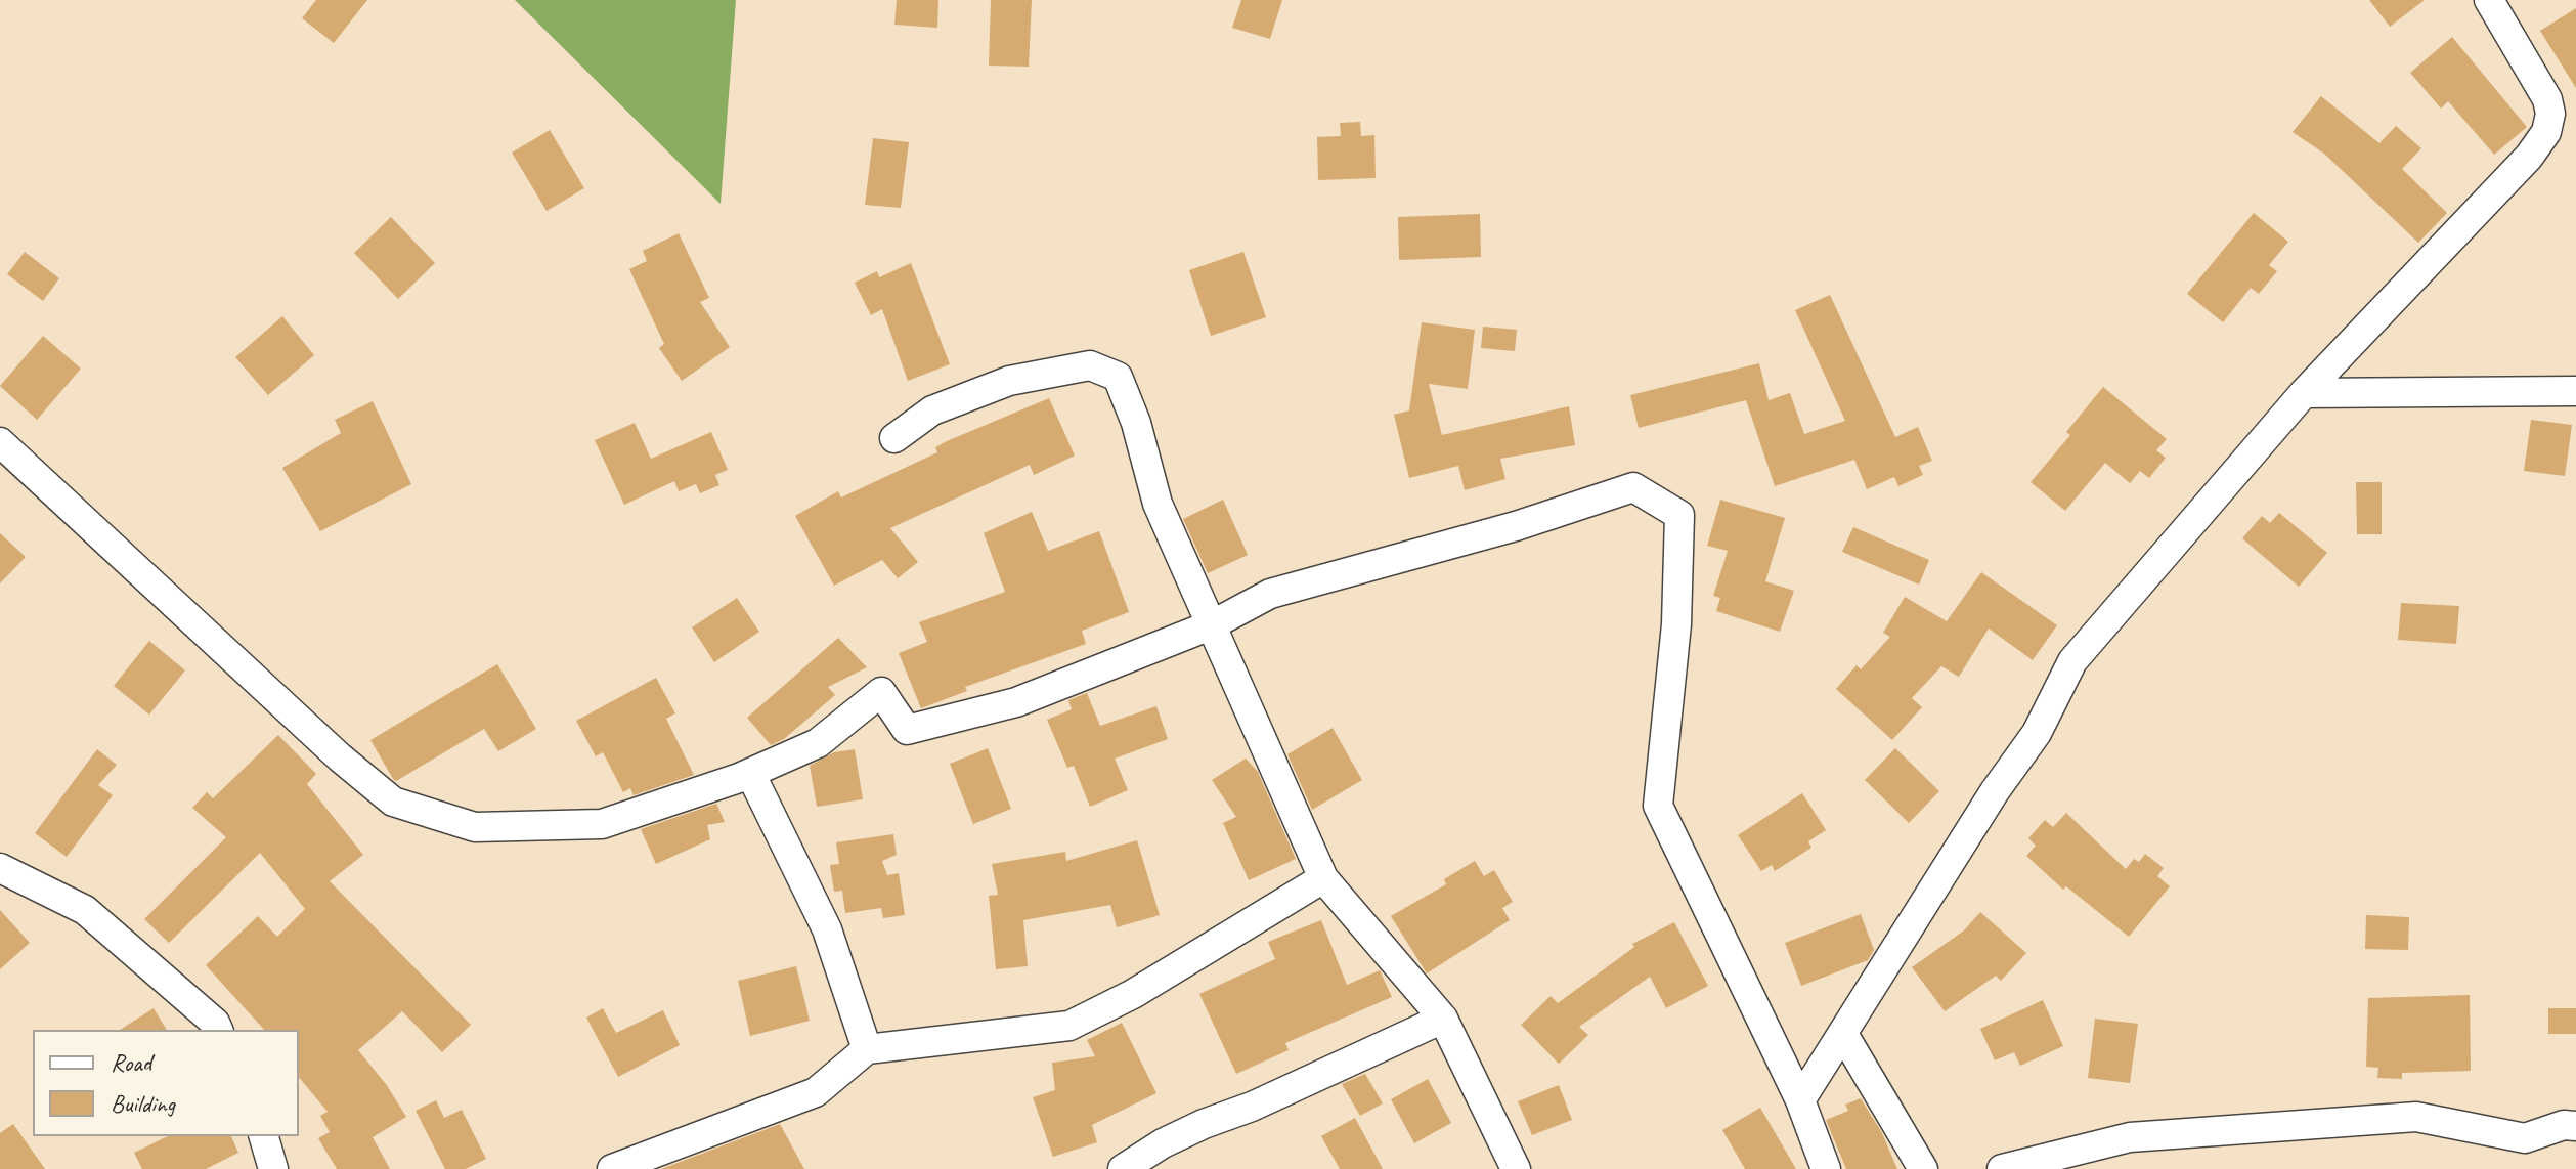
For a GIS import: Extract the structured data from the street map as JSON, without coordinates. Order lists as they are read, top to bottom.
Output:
{
  "legend": ["Road", "Building"]
}
